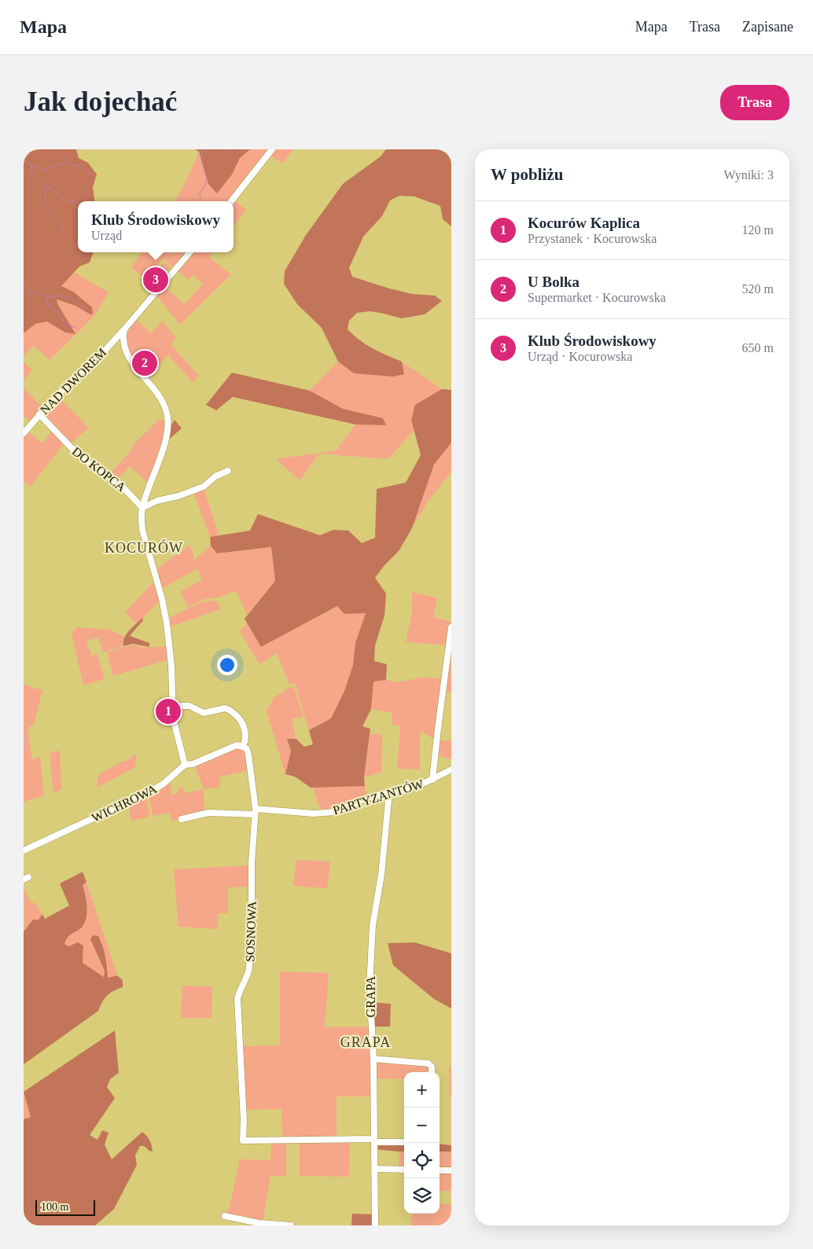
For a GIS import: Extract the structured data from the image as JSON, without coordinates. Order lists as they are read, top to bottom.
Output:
{
  "streets": {
    "street": [
      "NAD DWOREM",
      "DO KOPCA",
      "PARTYZANTÓW",
      "WICHROWA",
      "SOSNOWA",
      "GRAPA"
    ]
  },
  "crossings": [
    ["NAD DWOREM", "DO KOPCA"],
    ["PARTYZANTÓW", "SOSNOWA"],
    ["PARTYZANTÓW", "GRAPA"],
    ["WICHROWA", "SOSNOWA"],
    ["SOSNOWA", "GRAPA"]
  ],
  "districts": ["KOCURÓW", "GRAPA"],
  "scale_bar": "100 m",
  "page": {
    "header": "Mapa",
    "nav": ["Mapa", "Trasa", "Zapisane"],
    "buttons": "Trasa",
    "title": "Jak dojechać",
    "heading": ["W pobliżu", "Wyniki: 3"],
    "list": [
      {
        "mark": "1",
        "name": "Kocurów Kaplica",
        "note": "Przystanek · Kocurowska",
        "value": "120 m"
      },
      {
        "mark": "2",
        "name": "U Bolka",
        "note": "Supermarket · Kocurowska",
        "value": "520 m"
      },
      {
        "mark": "3",
        "name": "Klub Środowiskowy",
        "note": "Urząd · Kocurowska",
        "value": "650 m"
      }
    ],
    "popup": ["Klub Środowiskowy", "Urząd"],
    "pins": ["3", "2", "1"],
    "map_buttons": ["+", "−"],
    "scale": "100 m"
  }
}
